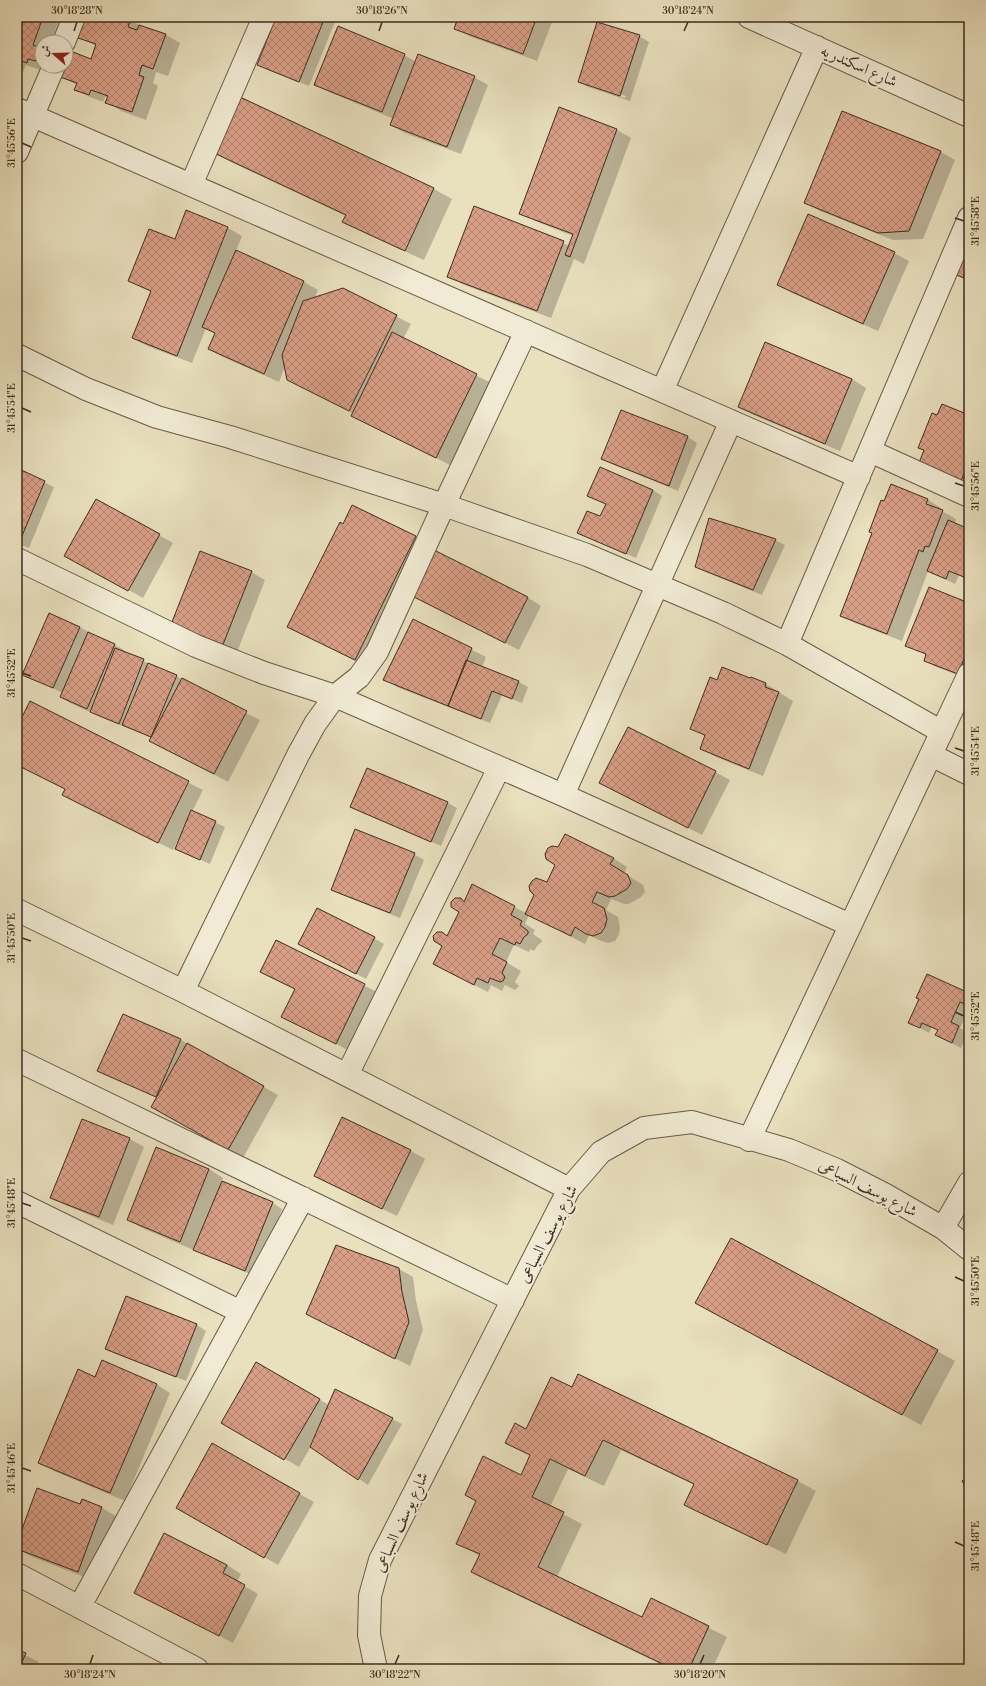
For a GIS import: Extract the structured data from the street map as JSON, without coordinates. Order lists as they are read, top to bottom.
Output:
{
  "streets": {
    "street": ["شارع اسكندريه", "شارع يوسف السباعى"]
  },
  "north": "left",
  "coordinates": [
    "30°18'28\"N",
    "30°18'26\"N",
    "30°18'24\"N",
    "31°45'56\"E",
    "31°45'58\"E",
    "31°45'54\"E",
    "31°45'52\"E",
    "31°45'50\"E",
    "31°45'48\"E",
    "31°45'46\"E",
    "30°18'22\"N",
    "30°18'20\"N"
  ]
}
